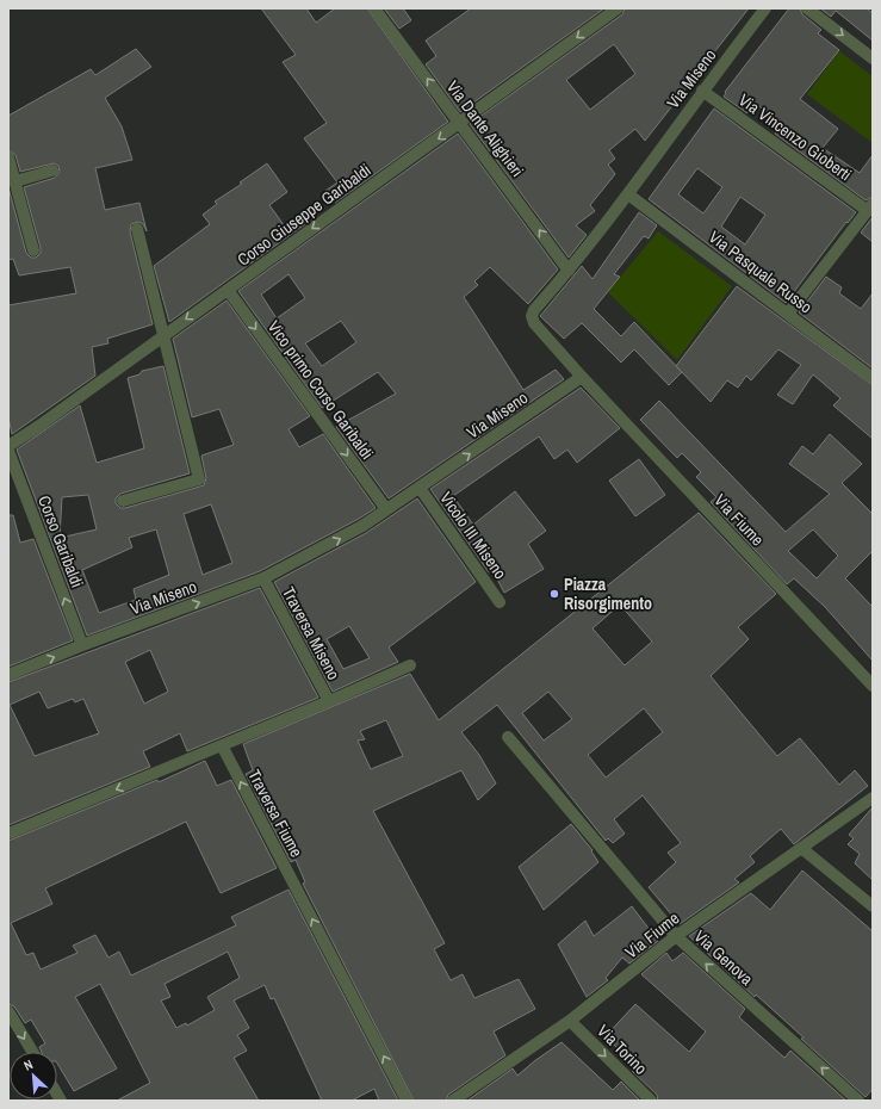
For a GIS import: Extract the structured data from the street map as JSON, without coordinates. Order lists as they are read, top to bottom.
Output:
{
  "streets": {
    "street": [
      "Via Miseno",
      "Via Dante Alighieri",
      "Via Vincenzo Gioberti",
      "Corso Giuseppe Garibaldi",
      "Via Pasquale Russo",
      "Vico primo Corso Garibaldi",
      "Via Fiume",
      "Vicolo III Miseno",
      "Corso Garibaldi",
      "Traversa Miseno",
      "Traversa Fiume",
      "Via Genova",
      "Via Torino"
    ]
  },
  "crossings": [
    ["Via Miseno", "Via Dante Alighieri"],
    ["Via Miseno", "Via Vincenzo Gioberti"],
    ["Via Miseno", "Via Pasquale Russo"],
    ["Via Miseno", "Vico primo Corso Garibaldi"],
    ["Via Miseno", "Via Fiume"],
    ["Via Miseno", "Vicolo III Miseno"],
    ["Via Miseno", "Corso Garibaldi"],
    ["Via Miseno", "Traversa Miseno"],
    ["Via Dante Alighieri", "Corso Giuseppe Garibaldi"],
    ["Corso Giuseppe Garibaldi", "Vico primo Corso Garibaldi"],
    ["Via Fiume", "Via Genova"],
    ["Via Fiume", "Via Torino"],
    ["Traversa Miseno", "Traversa Fiume"]
  ],
  "one_way": [
    "Via Miseno",
    "Via Dante Alighieri",
    "Corso Giuseppe Garibaldi",
    "Vico primo Corso Garibaldi",
    "Corso Garibaldi",
    "Traversa Fiume",
    "Via Genova",
    "Via Torino"
  ],
  "places": ["Piazza Risorgimento"],
  "north": "top left"
}
